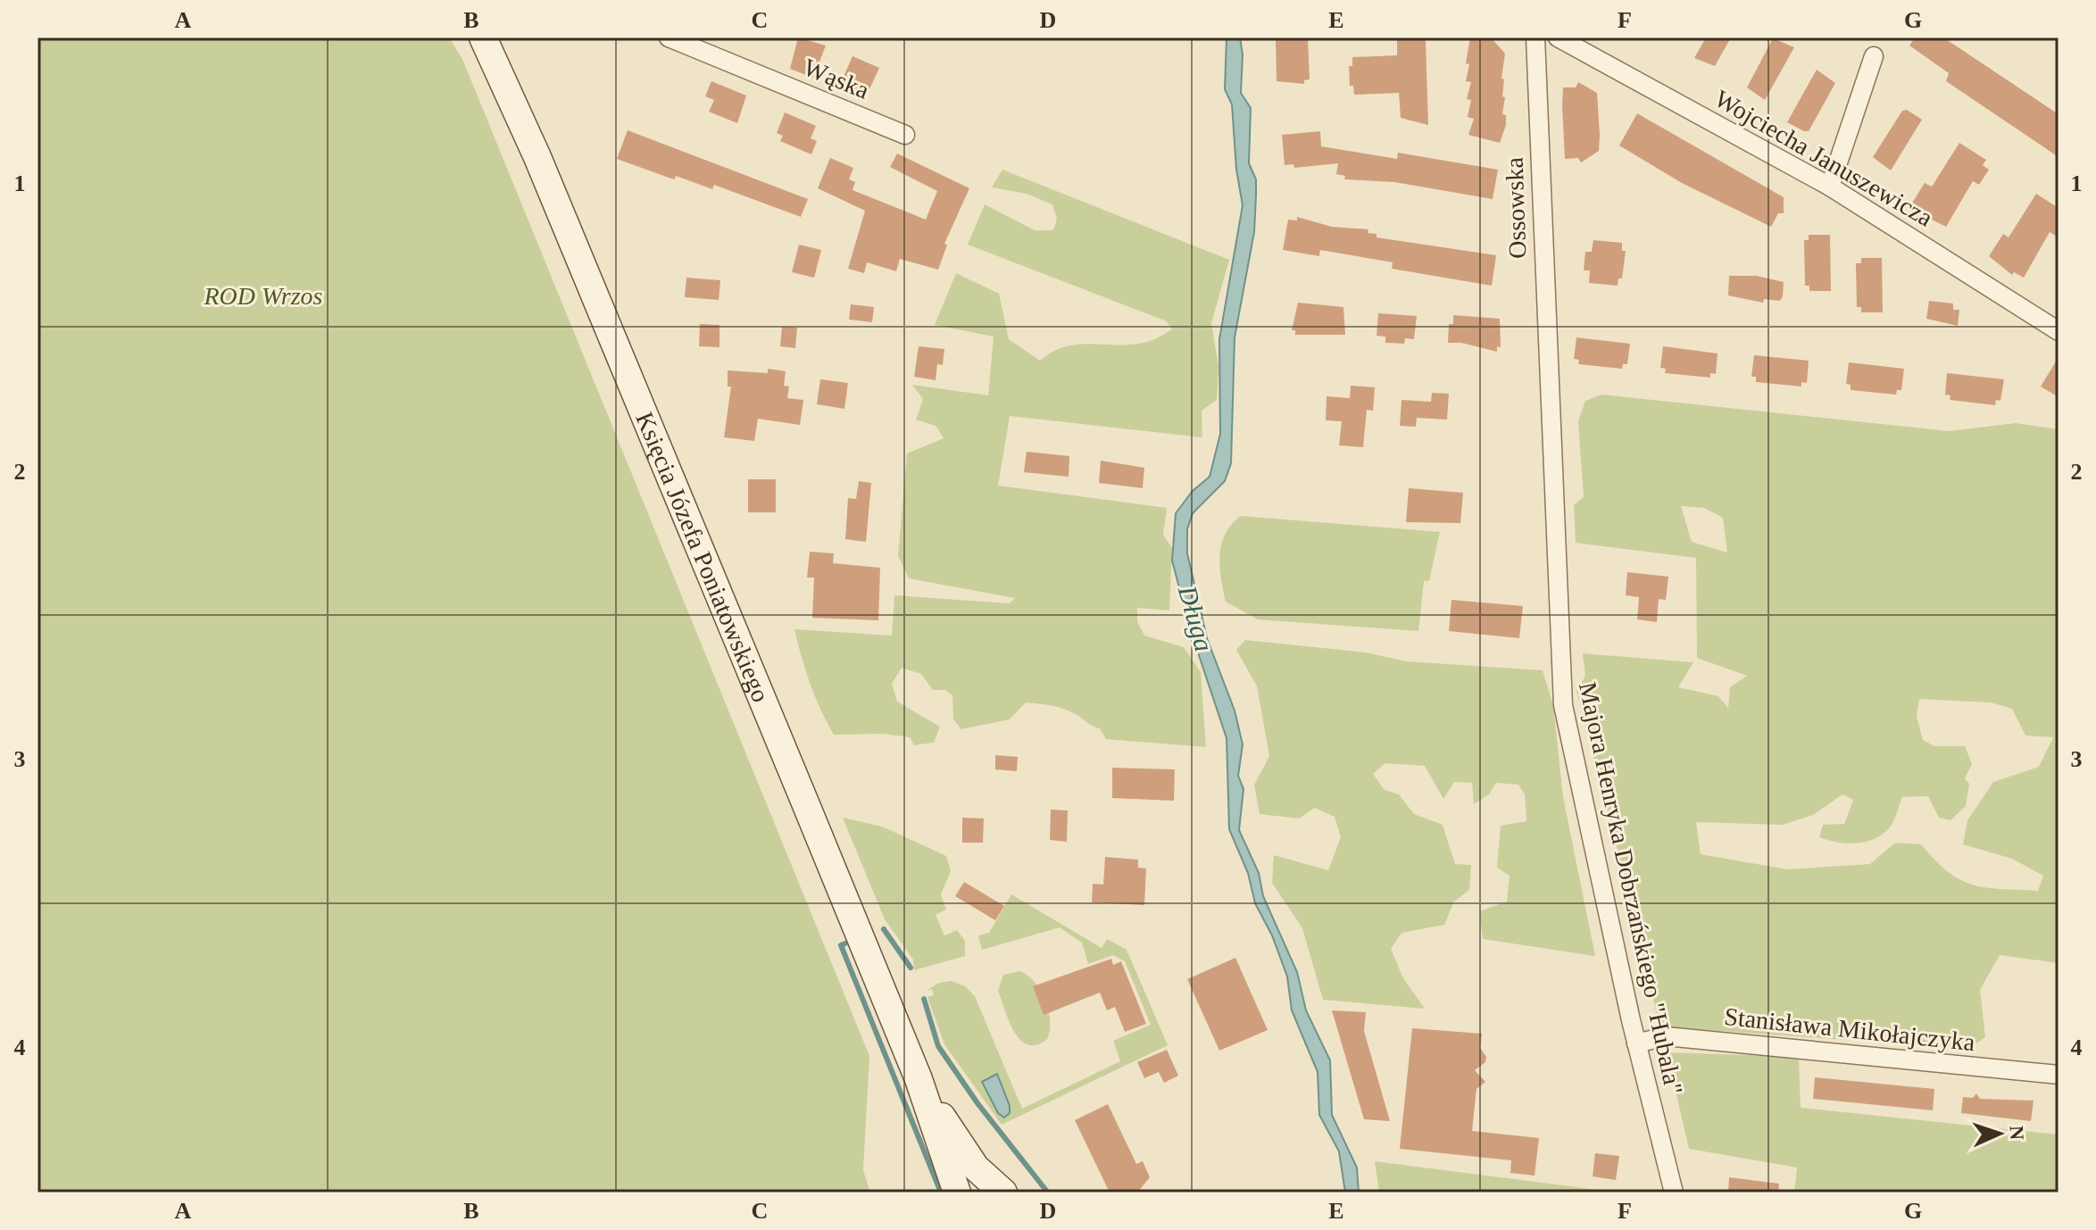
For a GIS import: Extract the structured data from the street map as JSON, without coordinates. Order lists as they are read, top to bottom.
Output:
{
  "streets": {
    "main road": ["Księcia Józefa Poniatowskiego"],
    "street": [
      "Wąska",
      "Wojciecha Januszewicza",
      "Ossowska",
      "Majora Henryka Dobrzańskiego \"Hubala\"",
      "Stanisława Mikołajczyka"
    ]
  },
  "crossings": [
    ["Ossowska", "Majora Henryka Dobrzańskiego \"Hubala\""],
    ["Majora Henryka Dobrzańskiego \"Hubala\"", "Stanisława Mikołajczyka"]
  ],
  "water": ["Długa"],
  "parks": ["ROD Wrzos"],
  "north": "right",
  "grid": {
    "columns": [
      "A",
      "B",
      "C",
      "D",
      "E",
      "F",
      "G"
    ],
    "rows": [
      "1",
      "2",
      "3",
      "4"
    ]
  }
}
